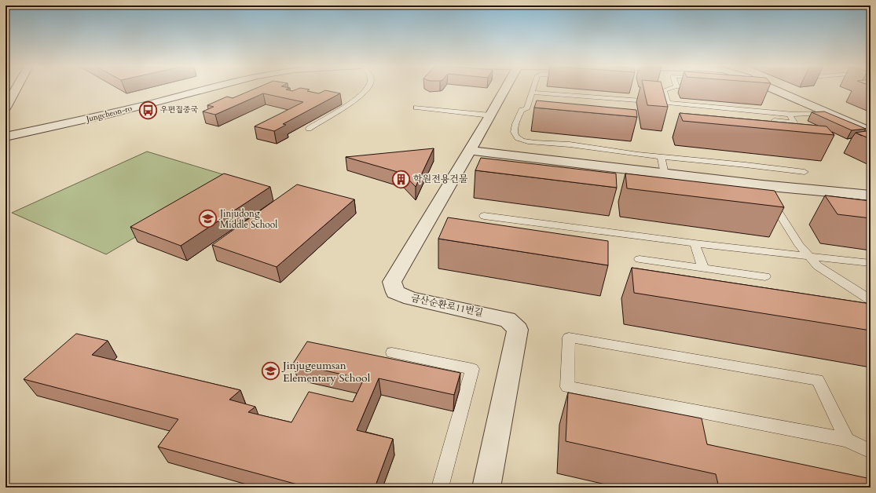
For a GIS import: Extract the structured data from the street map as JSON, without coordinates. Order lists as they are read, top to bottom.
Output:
{
  "streets": {
    "street": ["Jungcheon-ro", "금산순환로11번길"]
  },
  "places": {
    "bus stop": ["우편집중국"],
    "building": ["학원전용건물"],
    "school or university": ["Jinjudong Middle School", "Jinjugeumsan Elementary School"]
  }
}
